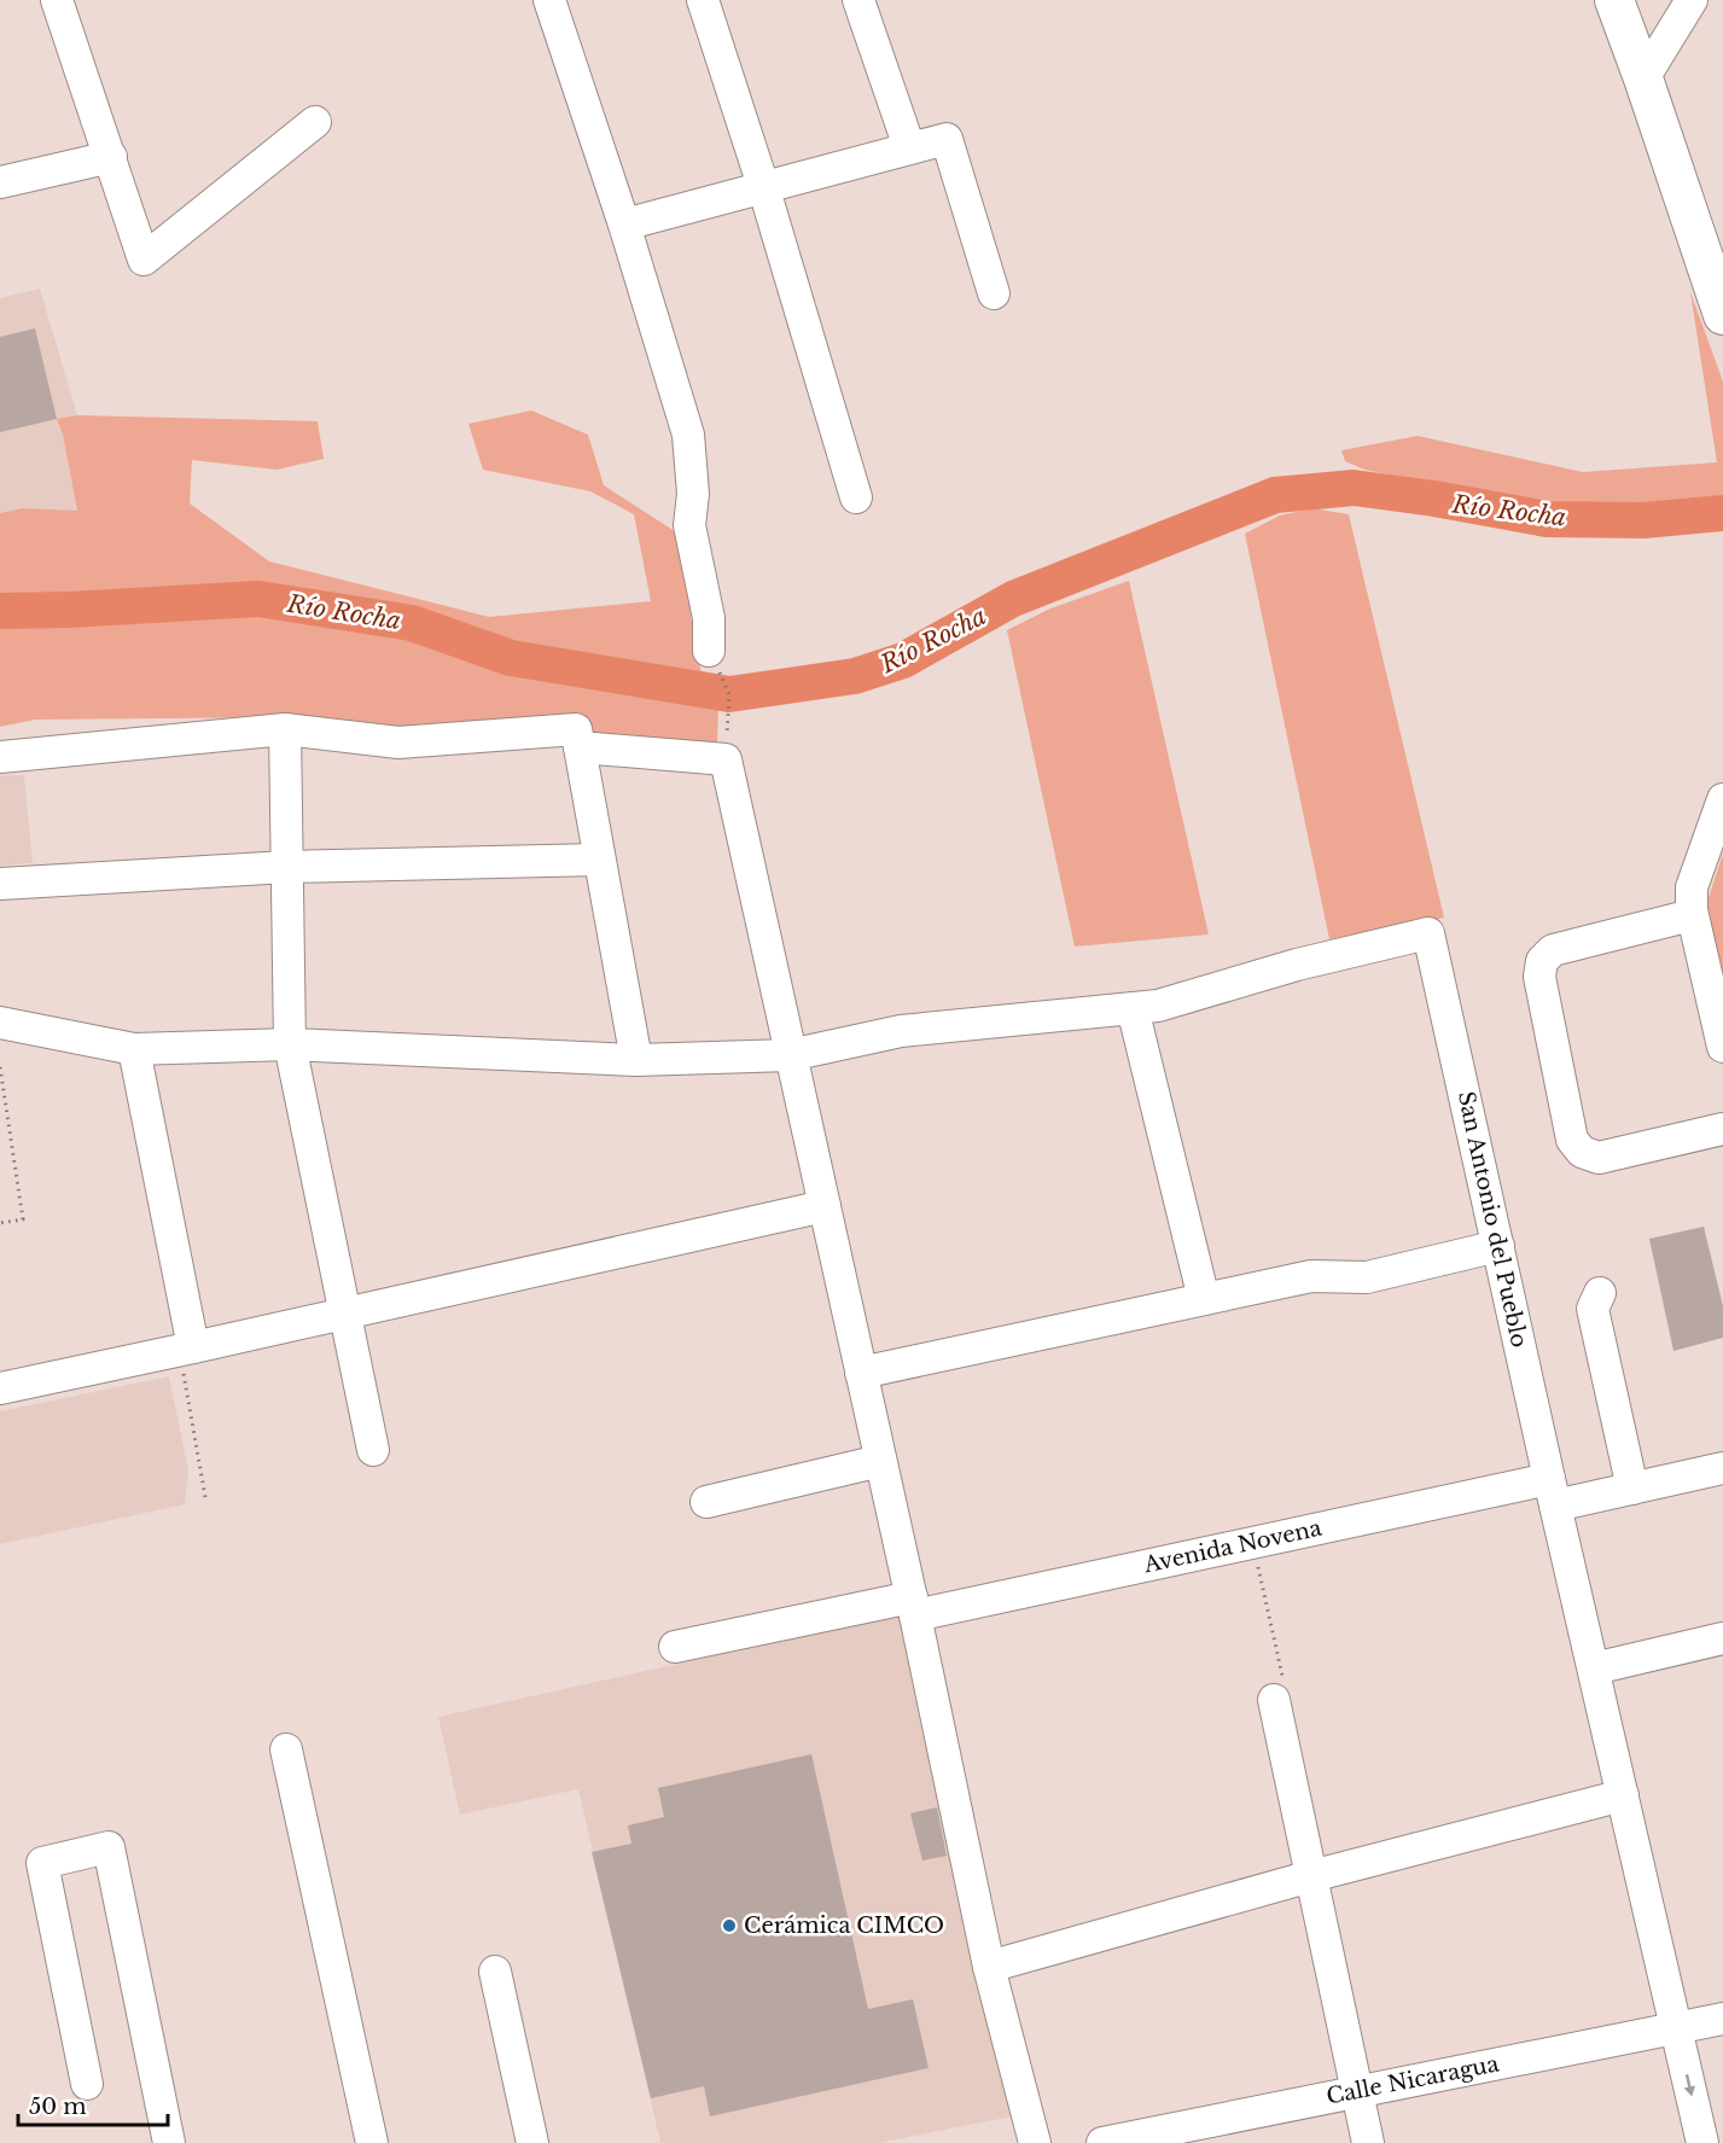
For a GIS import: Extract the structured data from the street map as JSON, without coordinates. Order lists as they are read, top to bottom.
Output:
{
  "streets": {
    "street": ["San Antonio del Pueblo", "Avenida Novena", "Calle Nicaragua"]
  },
  "crossings": [
    ["San Antonio del Pueblo", "Avenida Novena"],
    ["San Antonio del Pueblo", "Calle Nicaragua"]
  ],
  "water": ["Río Rocha"],
  "places": ["Cerámica CIMCO"],
  "scale_bar": "50 m"
}
